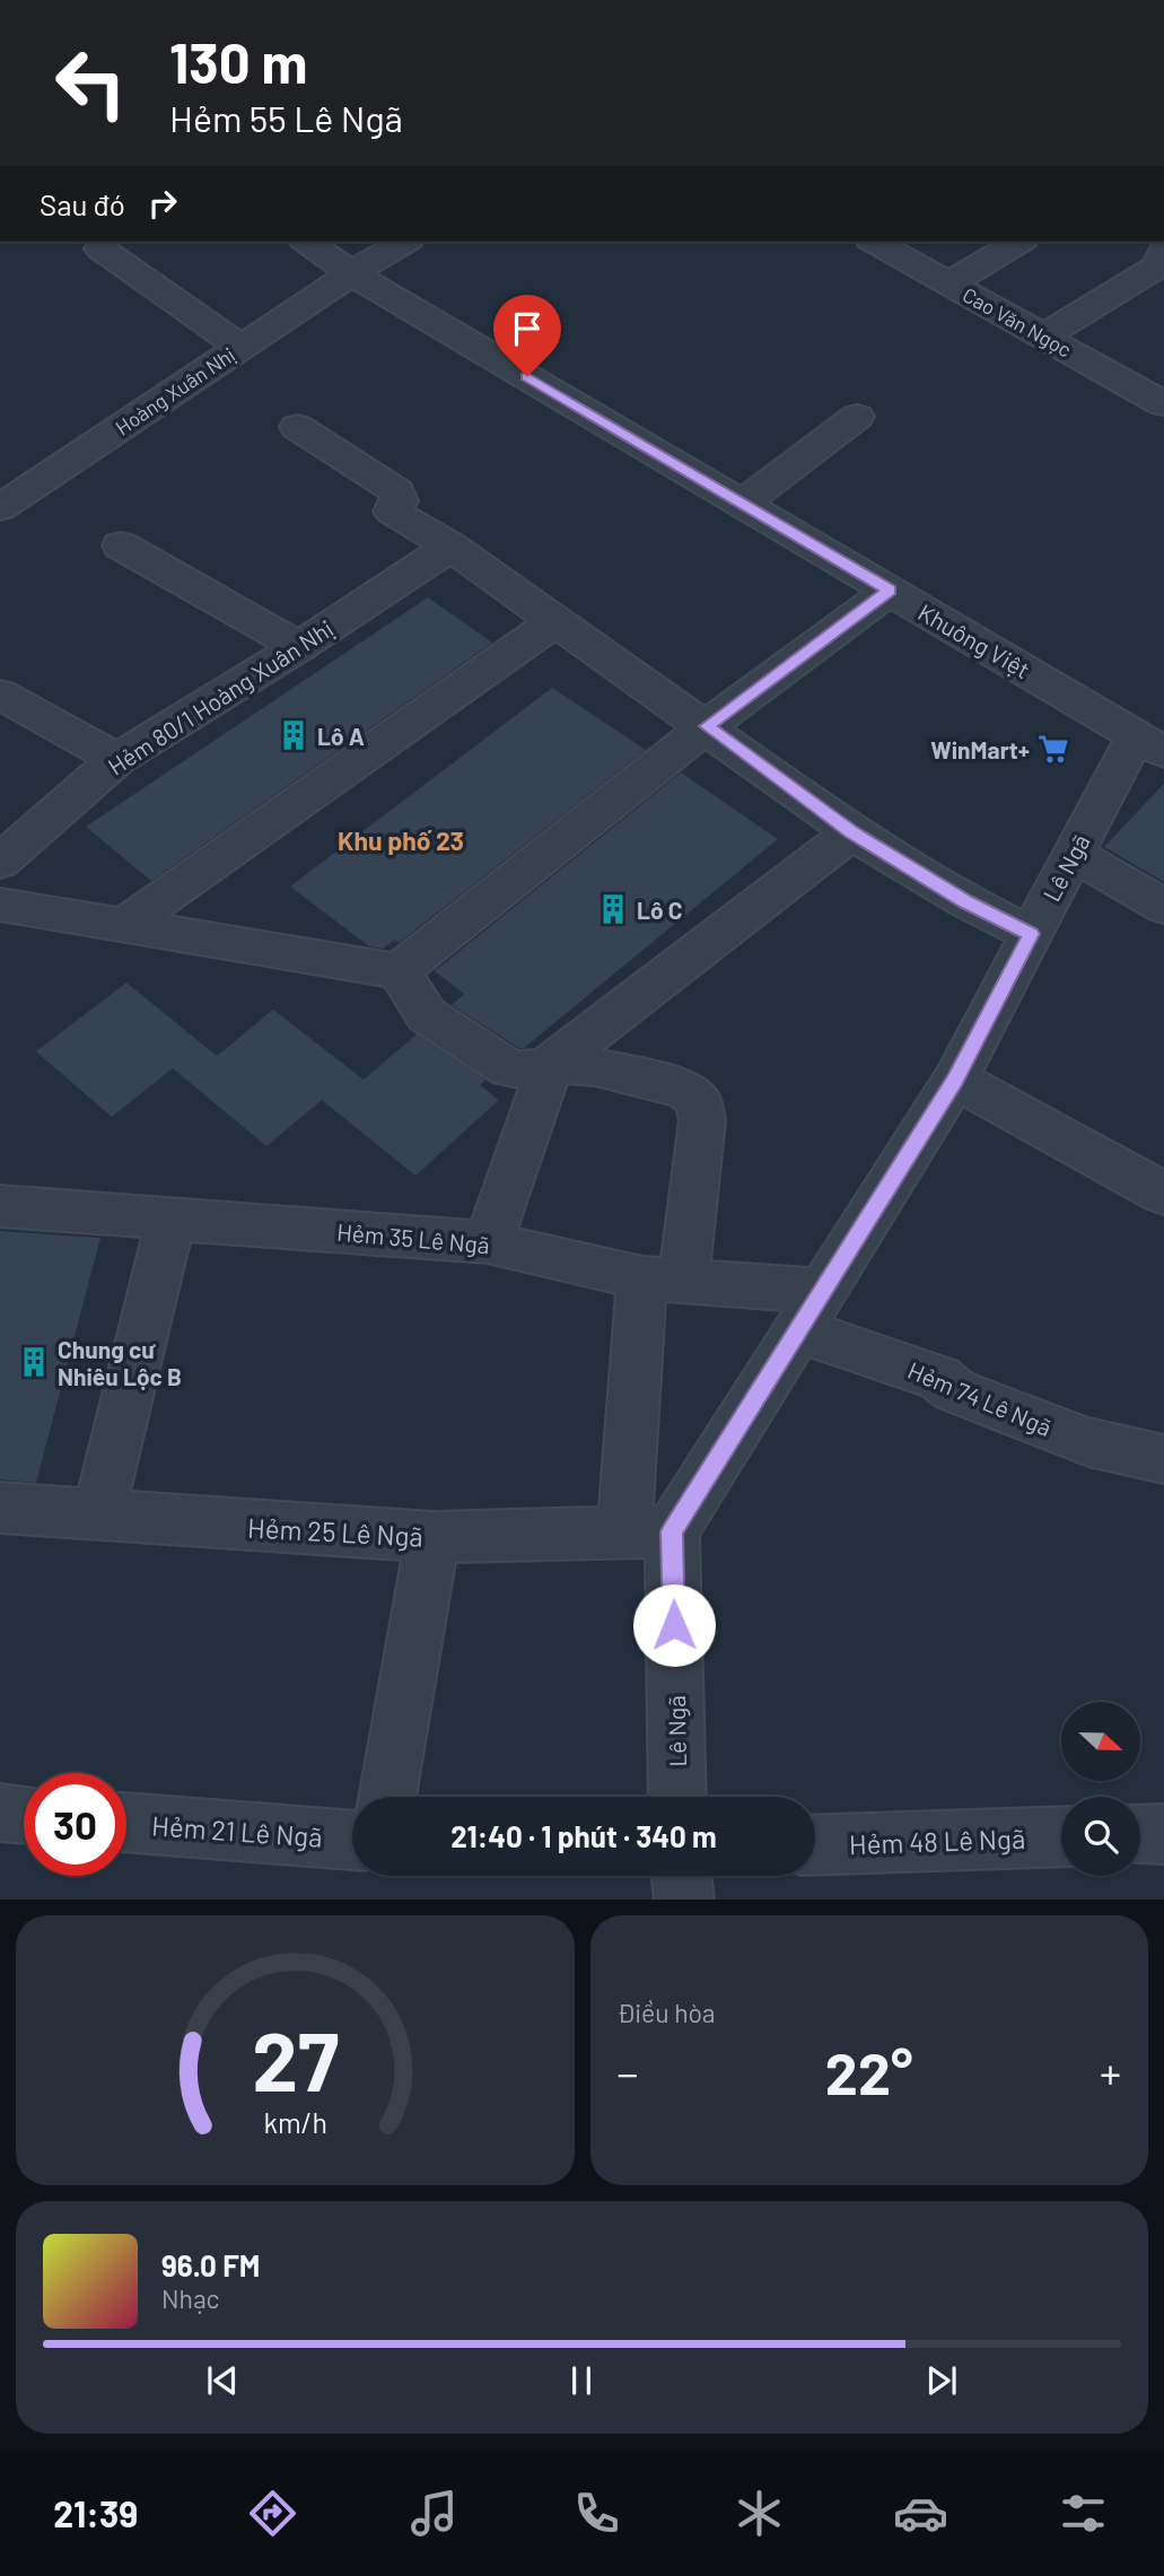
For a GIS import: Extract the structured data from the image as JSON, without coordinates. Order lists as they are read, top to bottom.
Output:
{
  "streets": {
    "street": [
      "Cao Văn Ngọc",
      "Hoàng Xuân Nhị",
      "Khuông Việt",
      "Hẻm 80/1 Hoàng Xuân Nhị",
      "Lê Ngã",
      "Hẻm 35 Lê Ngã",
      "Hẻm 74 Lê Ngã",
      "Hẻm 25 Lê Ngã",
      "Hẻm 21 Lê Ngã",
      "Hẻm 48 Lê Ngã"
    ]
  },
  "crossings": [
    ["Hoàng Xuân Nhị", "Khuông Việt"],
    ["Khuông Việt", "Lê Ngã"],
    ["Lê Ngã", "Hẻm 35 Lê Ngã"],
    ["Lê Ngã", "Hẻm 74 Lê Ngã"],
    ["Lê Ngã", "Hẻm 25 Lê Ngã"],
    ["Hẻm 35 Lê Ngã", "Hẻm 74 Lê Ngã"]
  ],
  "districts": ["Khu phố 23"],
  "places": {
    "building": ["Lô A", "Lô C", "Chung cư Nhiêu Lộc B"],
    "supermarket": ["WinMart+"]
  },
  "north": "right",
  "page": {
    "turn": ["130 m", "Hẻm 55 Lê Ngã"],
    "then": "Sau đó",
    "limit": "30",
    "trip": "21:40 · 1 phút · 340 m",
    "tile": "Điều hòa",
    "heat": ["−", "22°", "+"],
    "song": ["96.0 FM", "Nhạc"],
    "tabs": "21:39",
    "gauge": ["27", "km/h"]
  }
}
